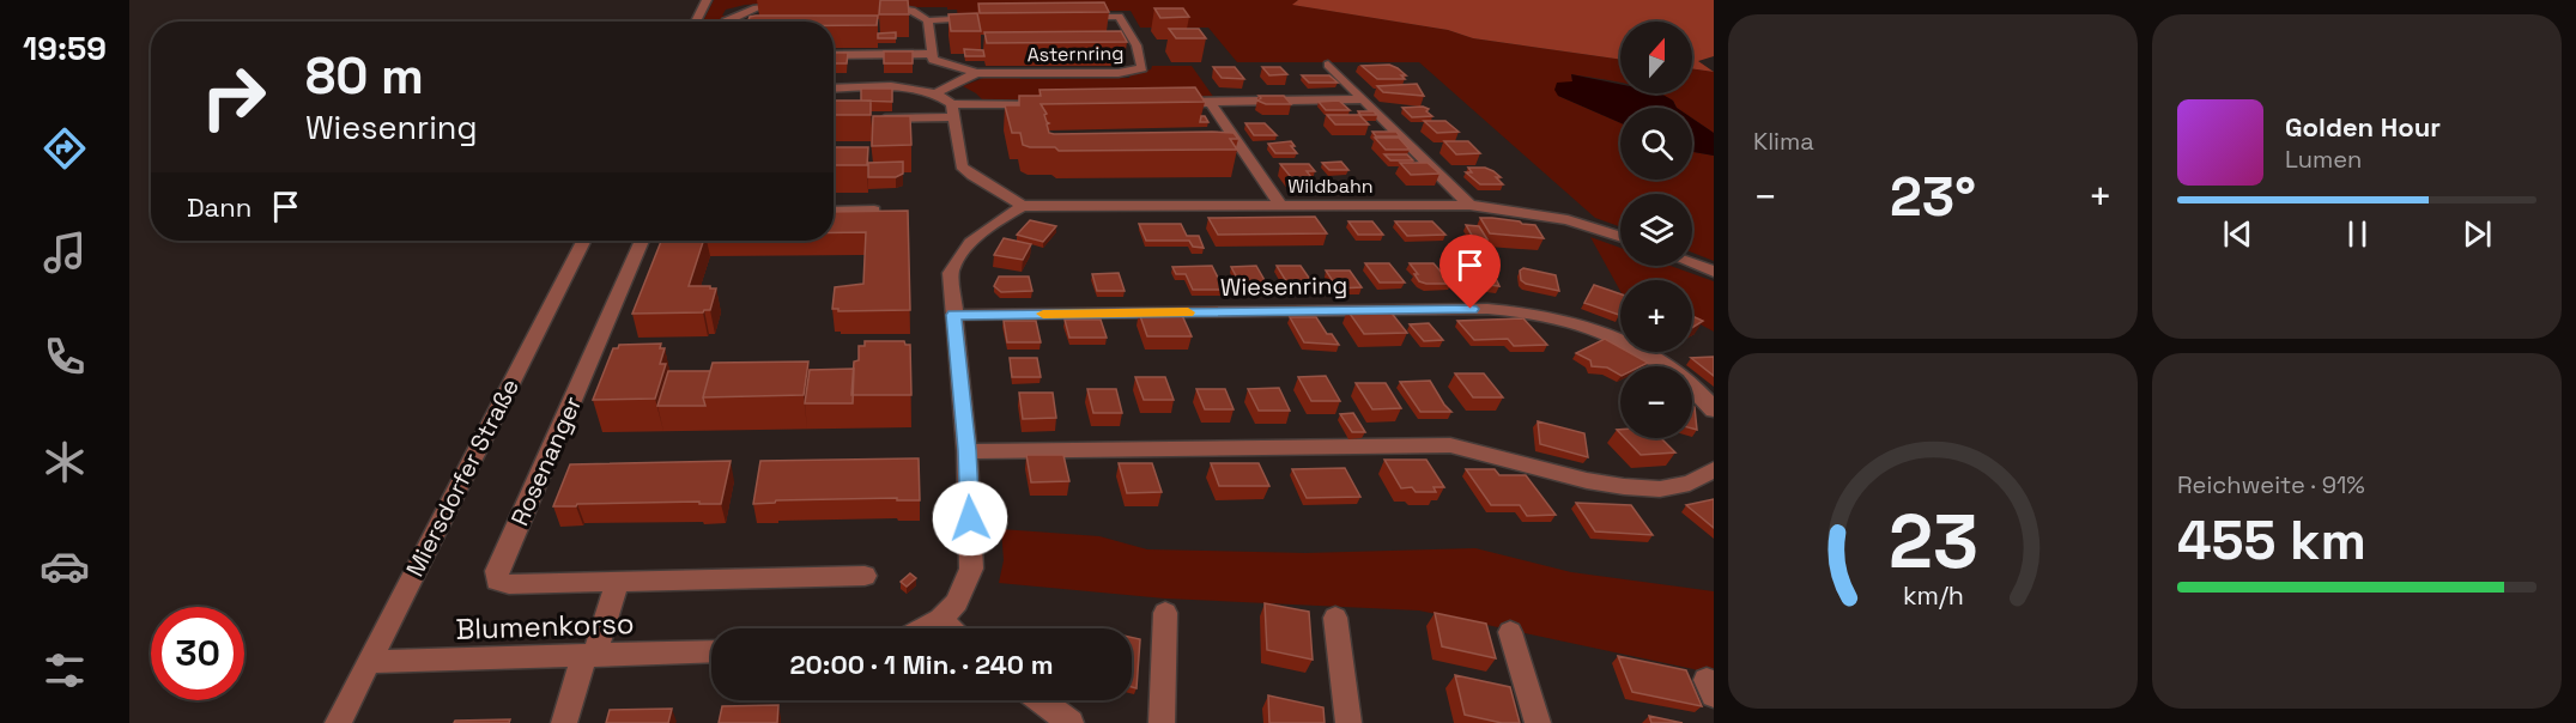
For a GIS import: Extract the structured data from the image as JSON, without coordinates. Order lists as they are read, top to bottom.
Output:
{
  "streets": {
    "street": [
      "Asternring",
      "Wildbahn",
      "Wiesenring",
      "Rosenanger",
      "Miersdorfer Straße",
      "Blumenkorso"
    ]
  },
  "crossings": [
    ["Miersdorfer Straße", "Blumenkorso"]
  ],
  "north": "top",
  "page": {
    "tabs": "19:59",
    "tile": [
      "Klima",
      ["Reichweite · 91%", "455 km"]
    ],
    "map_buttons": ["+", "−"],
    "turn": ["80 m", "Wiesenring"],
    "song": ["Golden Hour", "Lumen"],
    "heat": ["−", "23°", "+"],
    "then": "Dann",
    "limit": "30",
    "trip": "20:00 · 1 Min. · 240 m",
    "gauge": ["23", "km/h"]
  }
}
